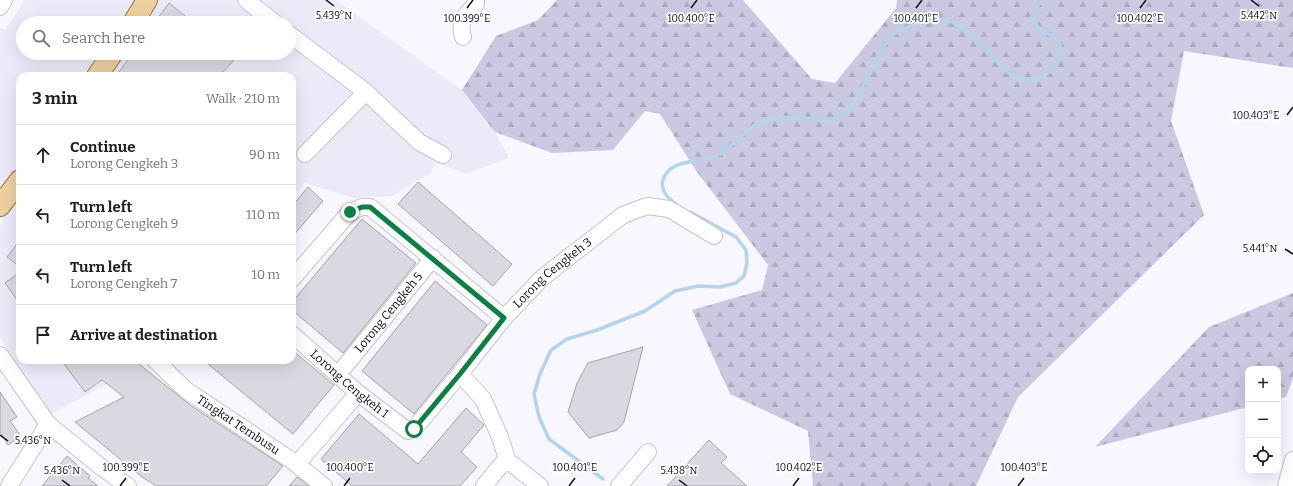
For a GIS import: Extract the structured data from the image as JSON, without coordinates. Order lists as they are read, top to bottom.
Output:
{
  "streets": {
    "street": [
      "Lorong Cengkeh 3",
      "Lorong Cengkeh 5",
      "Lorong Cengkeh 1",
      "Tingkat Tembusu"
    ]
  },
  "crossings": [
    ["Lorong Cengkeh 3", "Lorong Cengkeh 1"]
  ],
  "page": {
    "search": "Search here",
    "heading": ["3 min", "Walk · 210 m"],
    "list": [
      ["Continue", "Lorong Cengkeh 3", "90 m"],
      ["Turn left", "Lorong Cengkeh 9", "110 m"],
      ["Turn left", "Lorong Cengkeh 7", "10 m"],
      "Arrive at destination"
    ],
    "map_buttons": ["+", "−"]
  },
  "coordinates": [
    "5.439°N",
    "5.442°N",
    "100.399°E",
    "100.400°E",
    "100.401°E",
    "100.402°E",
    "100.403°E",
    "5.441°N",
    "5.436°N",
    "5.438°N"
  ]
}
